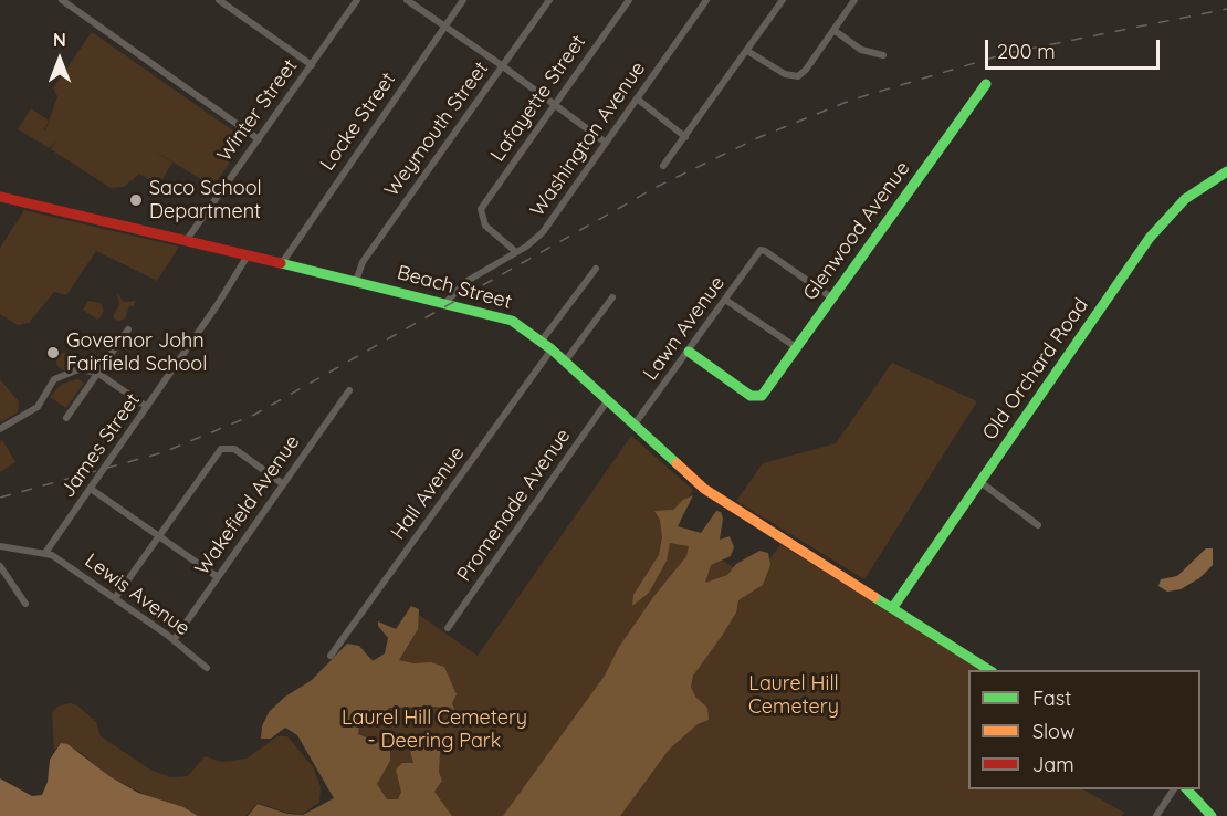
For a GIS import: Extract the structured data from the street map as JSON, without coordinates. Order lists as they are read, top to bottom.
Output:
{
  "streets": {
    "main road": ["Glenwood Avenue", "Beach Street", "Old Orchard Road"],
    "street": [
      "Lafayette Street",
      "Winter Street",
      "Locke Street",
      "Weymouth Street",
      "Washington Avenue",
      "Lawn Avenue",
      "James Street",
      "Hall Avenue",
      "Wakefield Avenue",
      "Promenade Avenue",
      "Lewis Avenue"
    ]
  },
  "crossings": [
    ["Lafayette Street", "Washington Avenue"],
    ["Winter Street", "Beach Street"],
    ["Locke Street", "Beach Street"],
    ["Weymouth Street", "Beach Street"],
    ["Washington Avenue", "Beach Street"],
    ["Glenwood Avenue", "Lawn Avenue"],
    ["Beach Street", "Lawn Avenue"],
    ["Beach Street", "Old Orchard Road"],
    ["Beach Street", "James Street"],
    ["Beach Street", "Hall Avenue"],
    ["Beach Street", "Promenade Avenue"],
    ["James Street", "Lewis Avenue"],
    ["Wakefield Avenue", "Lewis Avenue"]
  ],
  "parks": ["Laurel Hill Cemetery", "Laurel Hill Cemetery - Deering Park"],
  "places": ["Saco School Department", "Governor John Fairfield School"],
  "legend": ["Fast", "Slow", "Jam"],
  "scale_bar": "200 m",
  "north": "top"
}
